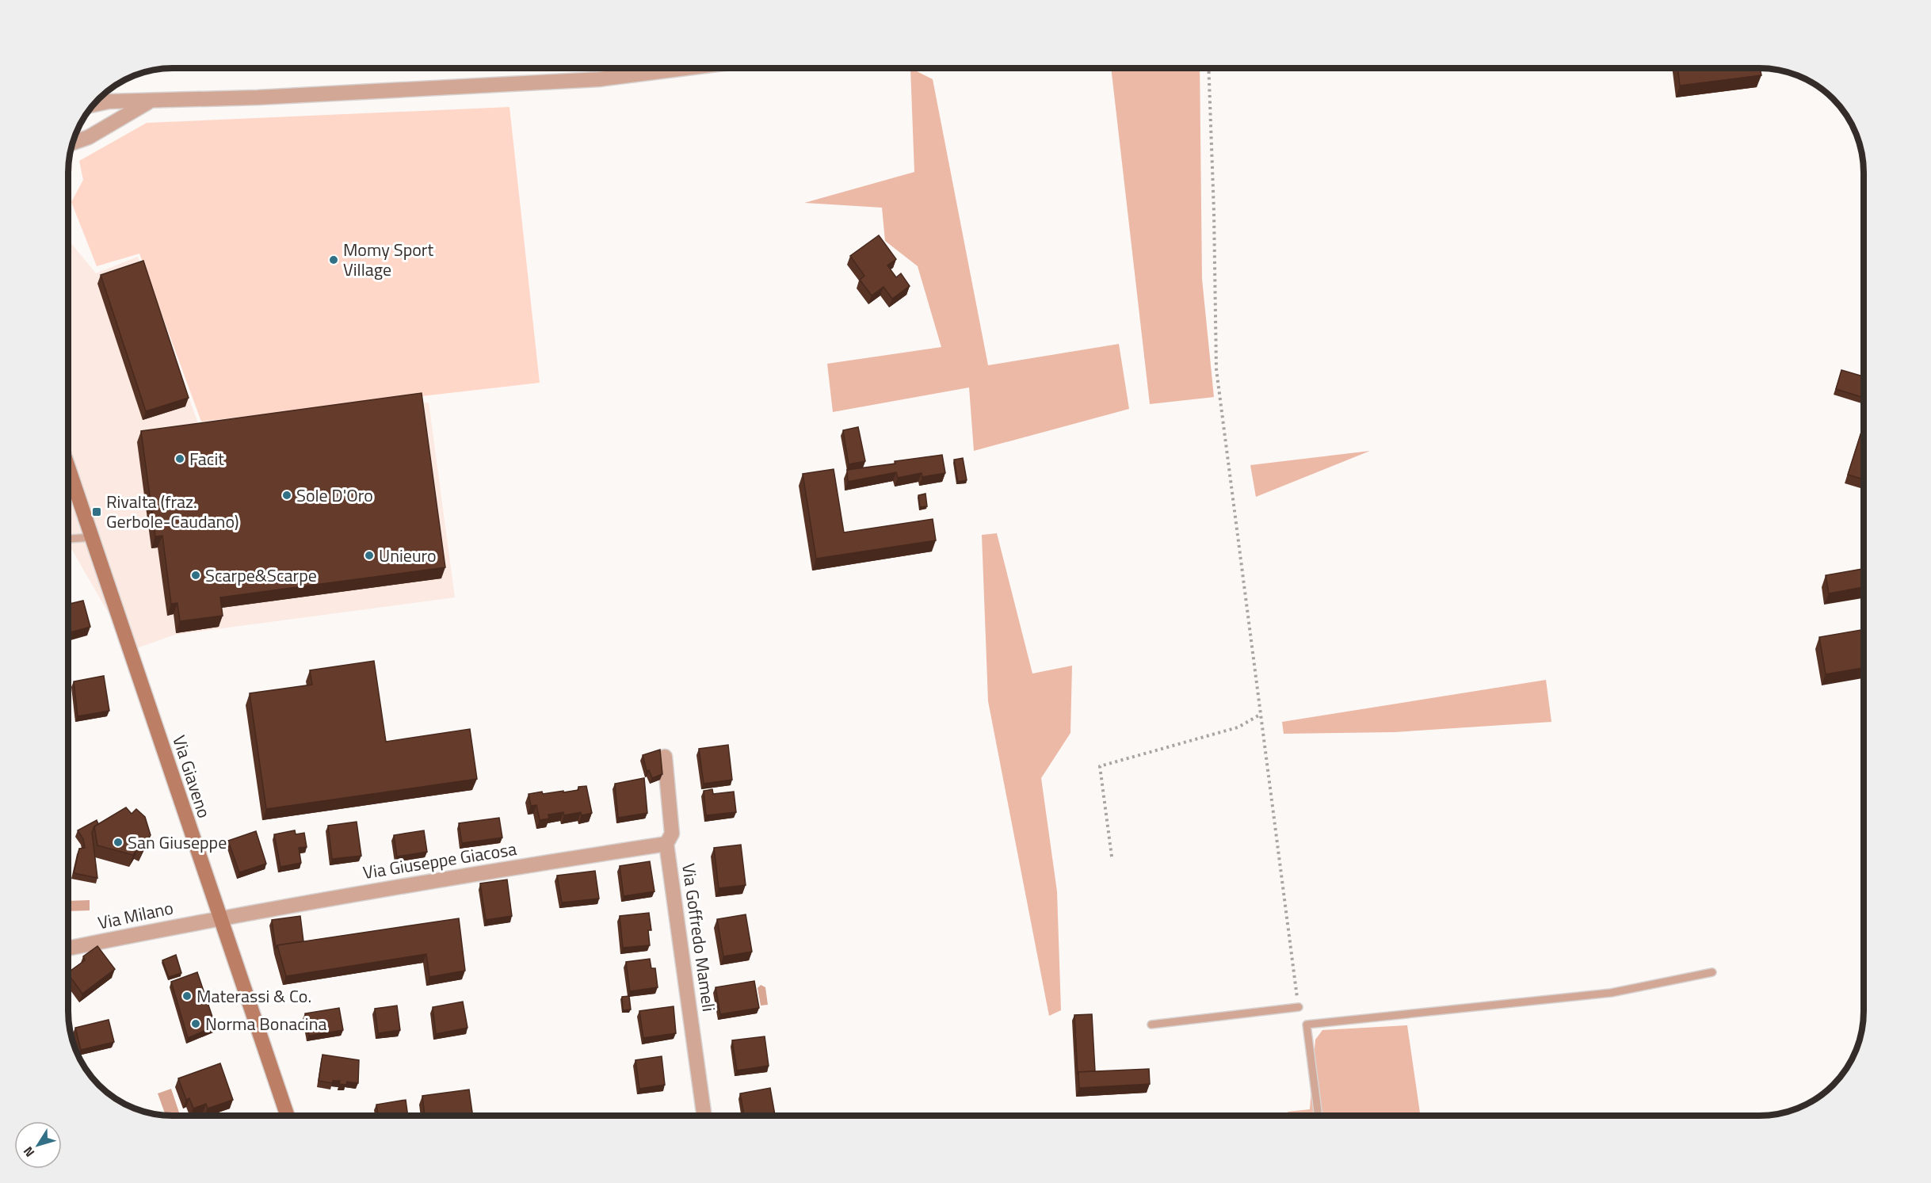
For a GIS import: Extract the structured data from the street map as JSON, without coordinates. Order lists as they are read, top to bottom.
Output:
{
  "streets": {
    "main road": ["Via Giaveno"],
    "street": ["Via Giuseppe Giacosa", "Via Milano", "Via Goffredo Mameli"]
  },
  "crossings": [
    ["Via Giaveno", "Via Giuseppe Giacosa"],
    ["Via Giaveno", "Via Milano"],
    ["Via Giuseppe Giacosa", "Via Milano"],
    ["Via Giuseppe Giacosa", "Via Goffredo Mameli"]
  ],
  "places": {
    "other": [
      "Momy Sport Village",
      "Facit",
      "Sole D'Oro",
      "Unieuro",
      "Scarpe&Scarpe",
      "San Giuseppe",
      "Materassi & Co.",
      "Norma Bonacina"
    ],
    "transit": ["Rivalta (fraz. Gerbole-Caudano)"]
  },
  "north": "bottom left"
}
